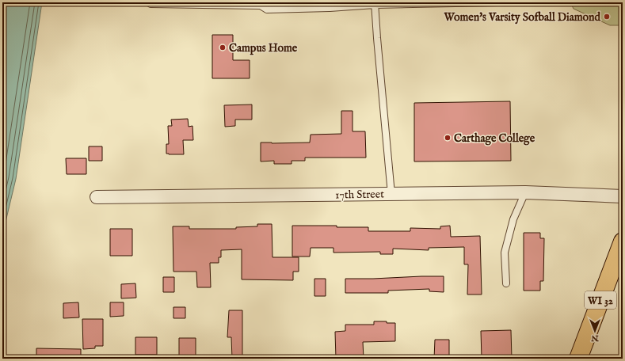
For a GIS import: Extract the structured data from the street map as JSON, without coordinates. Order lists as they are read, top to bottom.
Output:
{
  "streets": {
    "main road": ["WI 32"],
    "street": ["17th Street"]
  },
  "places": ["Women's Varsity Sofball Diamond", "Campus Home", "Carthage College"],
  "north": "bottom"
}
